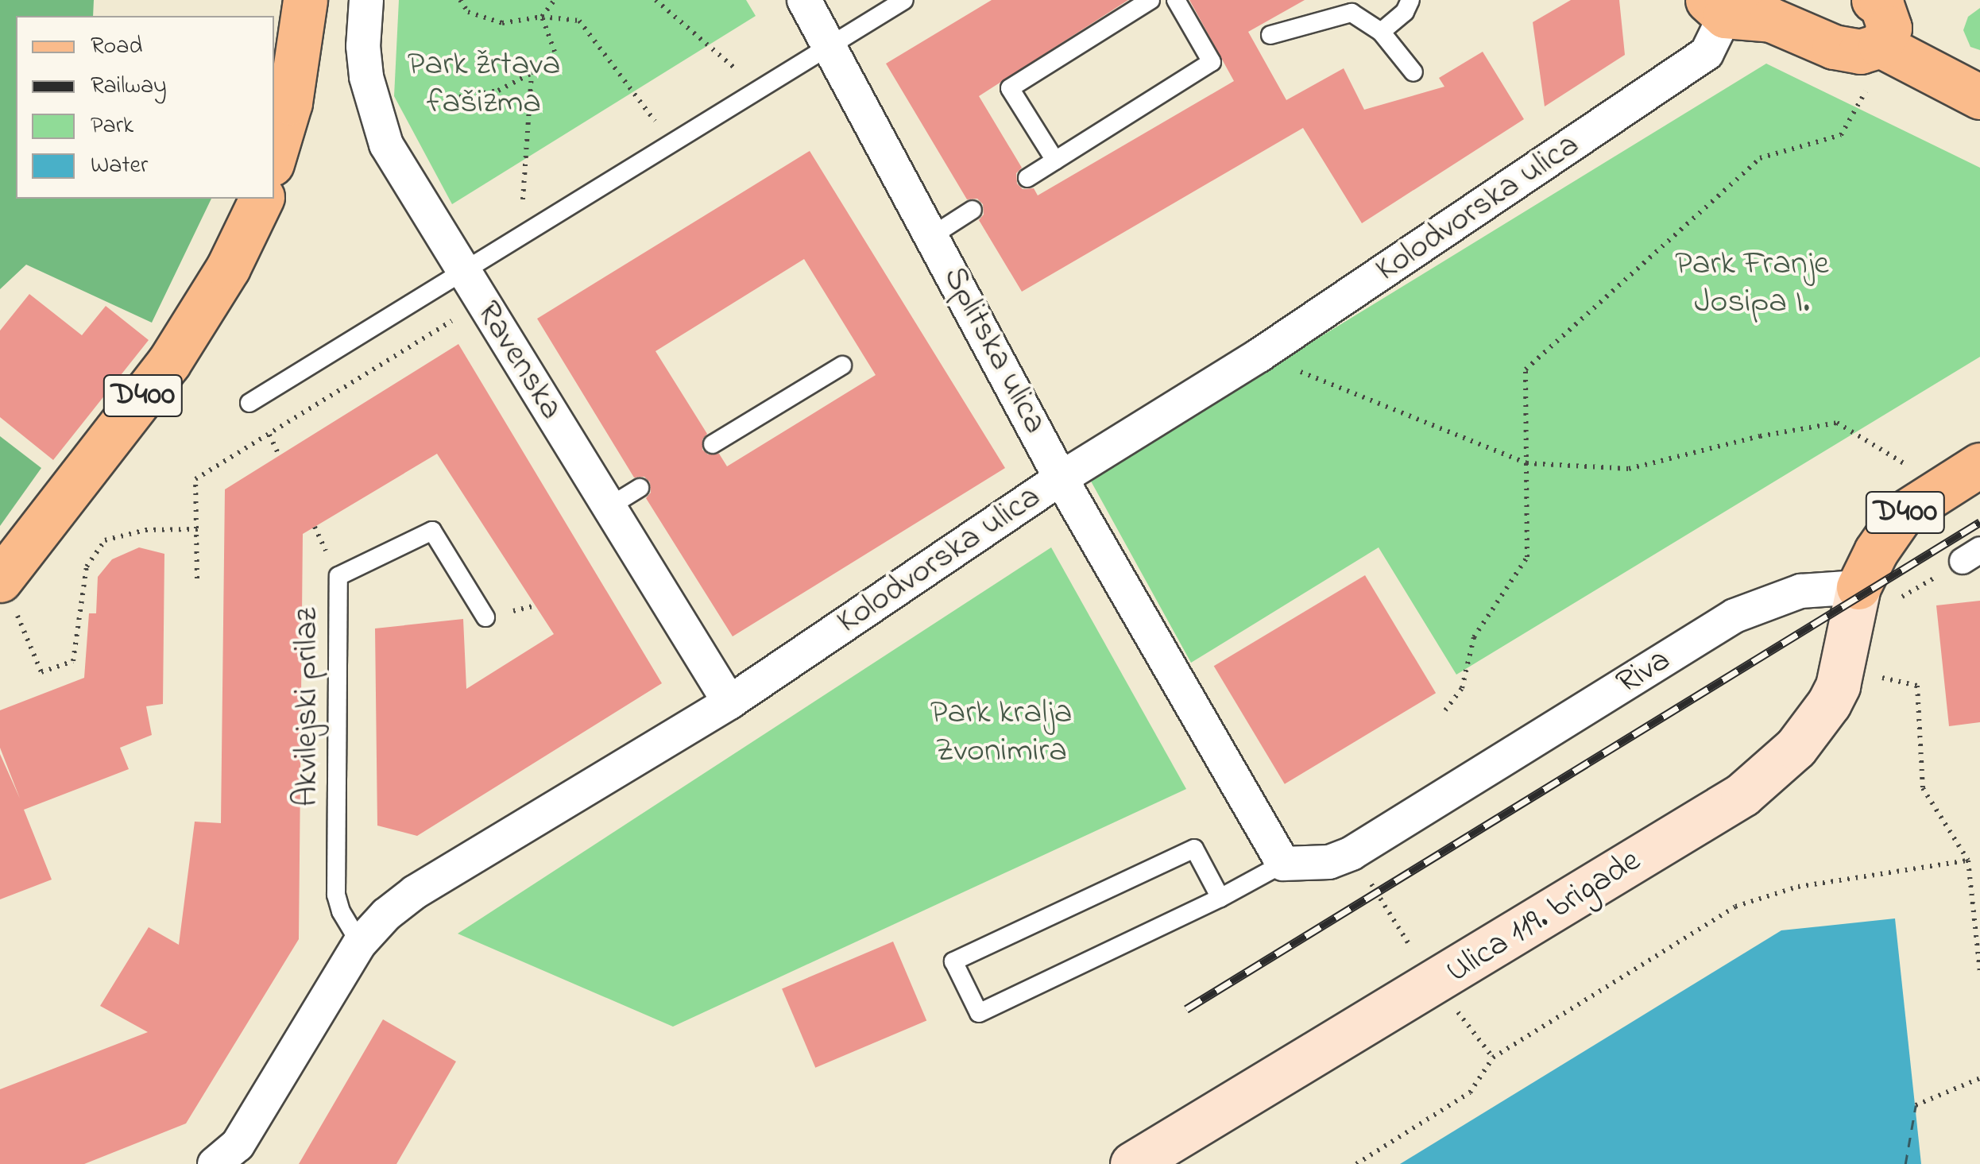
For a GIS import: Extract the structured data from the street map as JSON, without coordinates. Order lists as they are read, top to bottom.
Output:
{
  "streets": {
    "main road": ["D400", "Ulica 119. brigade"],
    "street": [
      "Kolodvorska ulica",
      "Splitska ulica",
      "Ravenska",
      "Riva"
    ],
    "lane": ["Akvilejski prilaz"]
  },
  "crossings": [
    ["Kolodvorska ulica", "Splitska ulica"],
    ["Kolodvorska ulica", "Ravenska"],
    ["Kolodvorska ulica", "Akvilejski prilaz"],
    ["Splitska ulica", "Riva"],
    ["D400", "Riva"],
    ["D400", "Ulica 119. brigade"],
    ["Riva", "Ulica 119. brigade"]
  ],
  "parks": ["Park žrtava fašizma", "Park Franje Josipa I.", "Park kralja Zvonimira"],
  "legend": [
    "Road",
    "Railway",
    "Park",
    "Water"
  ]
}
